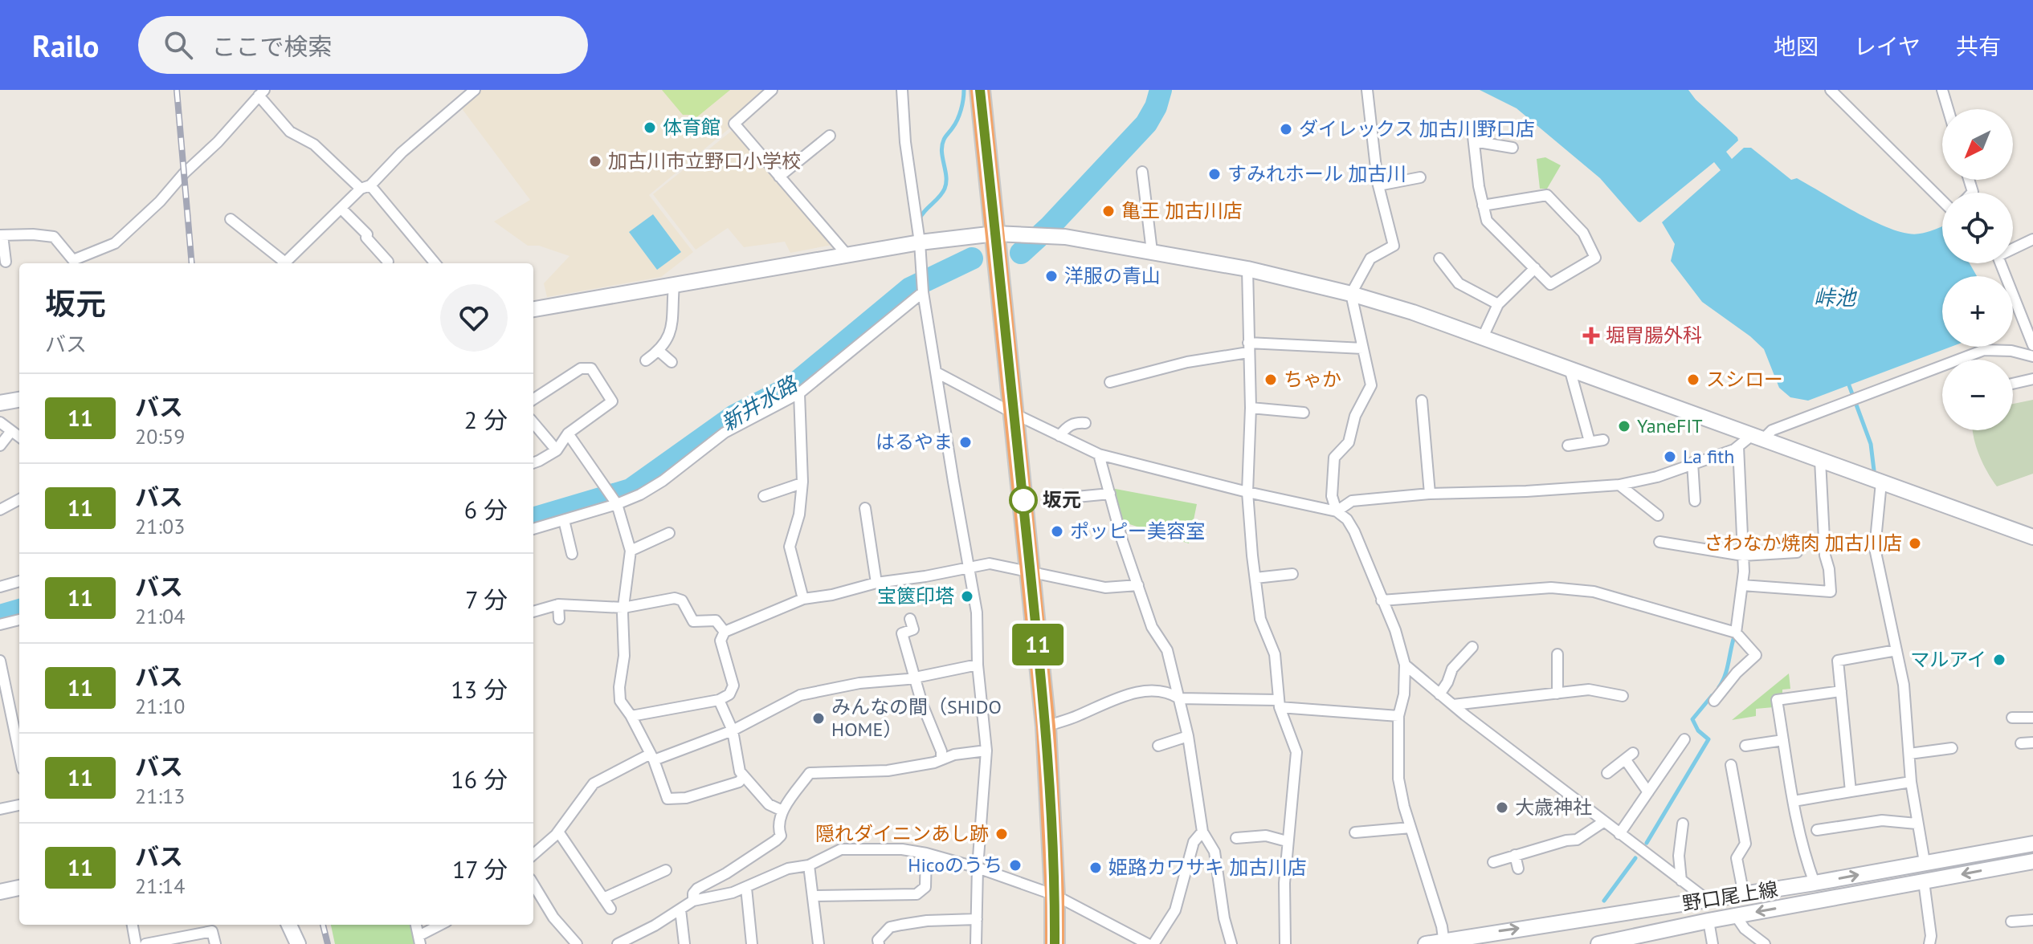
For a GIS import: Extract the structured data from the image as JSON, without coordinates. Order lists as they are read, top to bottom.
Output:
{
  "streets": {
    "street": ["野口尾上線"]
  },
  "water": ["峠池", "新井水路"],
  "places": {
    "other": [
      "体育館",
      "ダイレックス 加古川野口店",
      "加古川市立野口小学校",
      "すみれホール 加古川",
      "亀王 加古川店",
      "洋服の青山",
      "ちゃか",
      "スシロー",
      "YaneFIT",
      "はるやま",
      "La fith",
      "坂元",
      "ポッピー美容室",
      "さわなか焼肉 加古川店",
      "宝篋印塔",
      "マルアイ",
      "みんなの間（SHIDO HOME）",
      "大歳神社",
      "隠れダイニンあし跡",
      "Hicoのうち",
      "姫路カワサキ 加古川店"
    ],
    "health": ["堀胃腸外科"]
  },
  "lines": ["bus line 11"],
  "north": "bottom left",
  "page": {
    "header": "Railo",
    "search": "ここで検索",
    "nav": ["地図", "レイヤ", "共有"],
    "on_map": "11",
    "map_buttons": ["+", "−"],
    "heading": ["坂元", "バス"],
    "list": [
      {
        "mark": "11",
        "name": "バス",
        "note": "20:59",
        "value": "2 分"
      },
      {
        "mark": "11",
        "name": "バス",
        "note": "21:03",
        "value": "6 分"
      },
      {
        "mark": "11",
        "name": "バス",
        "note": "21:04",
        "value": "7 分"
      },
      {
        "mark": "11",
        "name": "バス",
        "note": "21:10",
        "value": "13 分"
      },
      {
        "mark": "11",
        "name": "バス",
        "note": "21:13",
        "value": "16 分"
      },
      {
        "mark": "11",
        "name": "バス",
        "note": "21:14",
        "value": "17 分"
      }
    ]
  }
}
